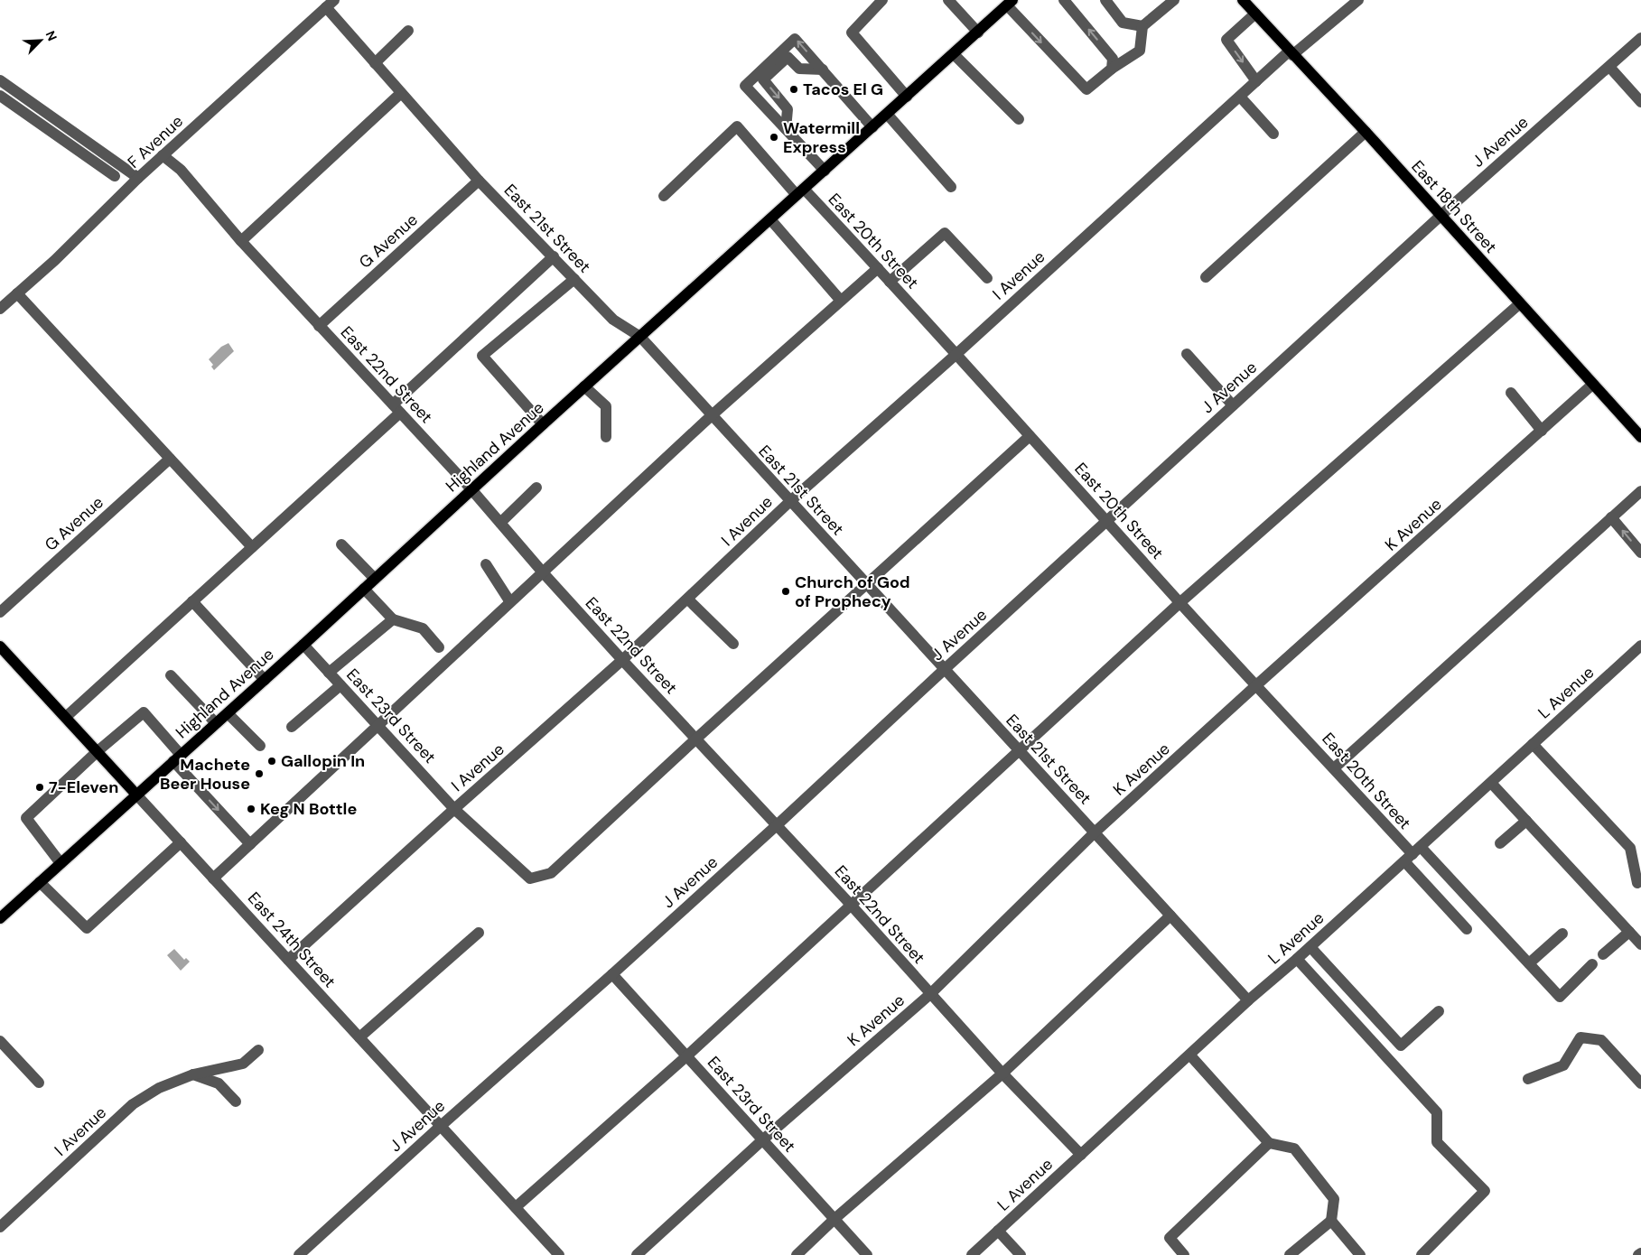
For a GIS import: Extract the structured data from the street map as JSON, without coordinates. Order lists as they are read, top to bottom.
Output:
{
  "streets": {
    "main road": ["East 18th Street", "Highland Avenue", "East 24th Street"],
    "street": [
      "F Avenue",
      "J Avenue",
      "East 21st Street",
      "G Avenue",
      "East 20th Street",
      "I Avenue",
      "East 22nd Street",
      "K Avenue",
      "L Avenue",
      "East 23rd Street"
    ]
  },
  "crossings": [
    ["F Avenue", "East 21st Street"],
    ["F Avenue", "East 22nd Street"],
    ["J Avenue", "East 18th Street"],
    ["J Avenue", "East 21st Street"],
    ["J Avenue", "East 20th Street"],
    ["J Avenue", "East 22nd Street"],
    ["J Avenue", "East 23rd Street"],
    ["J Avenue", "East 24th Street"],
    ["East 18th Street", "I Avenue"],
    ["East 18th Street", "K Avenue"],
    ["East 21st Street", "G Avenue"],
    ["East 21st Street", "I Avenue"],
    ["East 21st Street", "Highland Avenue"],
    ["East 21st Street", "K Avenue"],
    ["East 21st Street", "L Avenue"],
    ["G Avenue", "East 22nd Street"],
    ["East 20th Street", "I Avenue"],
    ["East 20th Street", "Highland Avenue"],
    ["East 20th Street", "K Avenue"],
    ["East 20th Street", "L Avenue"],
    ["I Avenue", "East 22nd Street"],
    ["I Avenue", "East 23rd Street"],
    ["I Avenue", "East 24th Street"],
    ["East 22nd Street", "Highland Avenue"],
    ["East 22nd Street", "K Avenue"],
    ["East 22nd Street", "L Avenue"],
    ["East 22nd Street", "East 23rd Street"],
    ["Highland Avenue", "East 23rd Street"],
    ["Highland Avenue", "East 24th Street"],
    ["K Avenue", "East 23rd Street"]
  ],
  "places": [
    "Tacos El G",
    "Watermill Express",
    "Church of God of Prophecy",
    "Gallopin In",
    "Machete Beer House",
    "7-Eleven",
    "Keg N Bottle"
  ],
  "north": "top right"
}
